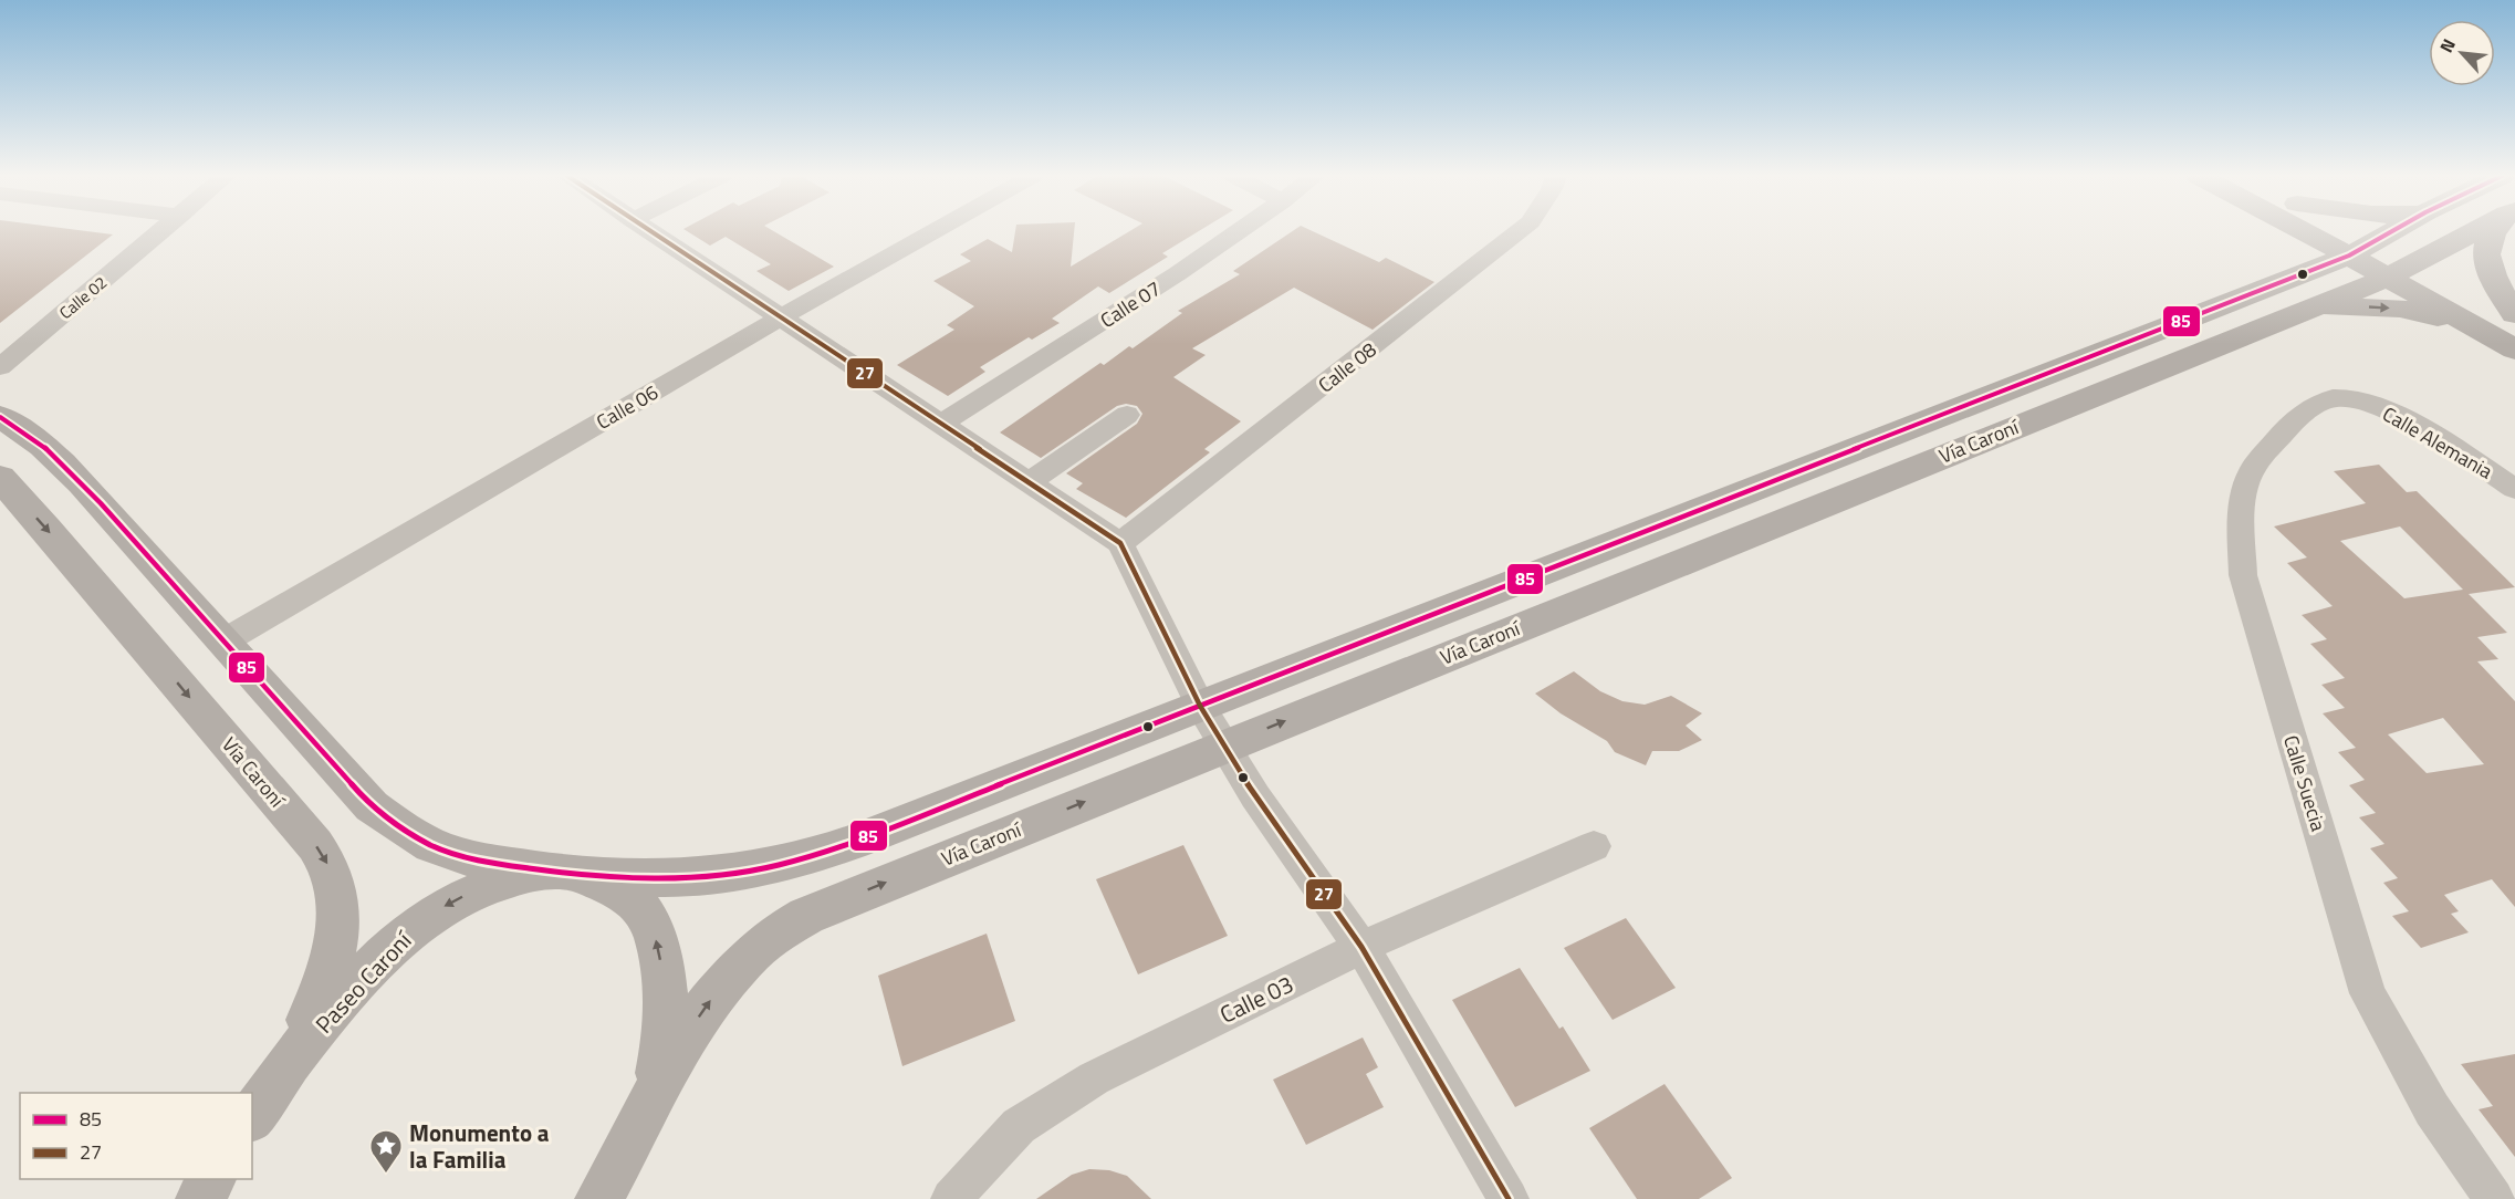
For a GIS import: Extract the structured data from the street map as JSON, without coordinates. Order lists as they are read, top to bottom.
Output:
{
  "streets": {
    "main road": ["Vía Caroní", "Paseo Caroní"],
    "street": [
      "Calle 02",
      "Calle 07",
      "Calle 08",
      "Calle 06",
      "Calle Alemania",
      "Calle Suecia",
      "Calle 03"
    ]
  },
  "crossings": [
    ["Calle 06", "Vía Caroní"],
    ["Vía Caroní", "Paseo Caroní"],
    ["Calle Alemania", "Calle Suecia"]
  ],
  "places": {
    "place": ["Monumento a la Familia"]
  },
  "lines": ["transit line 85", "transit line 27"],
  "legend": ["85", "27"],
  "north": "top left"
}
